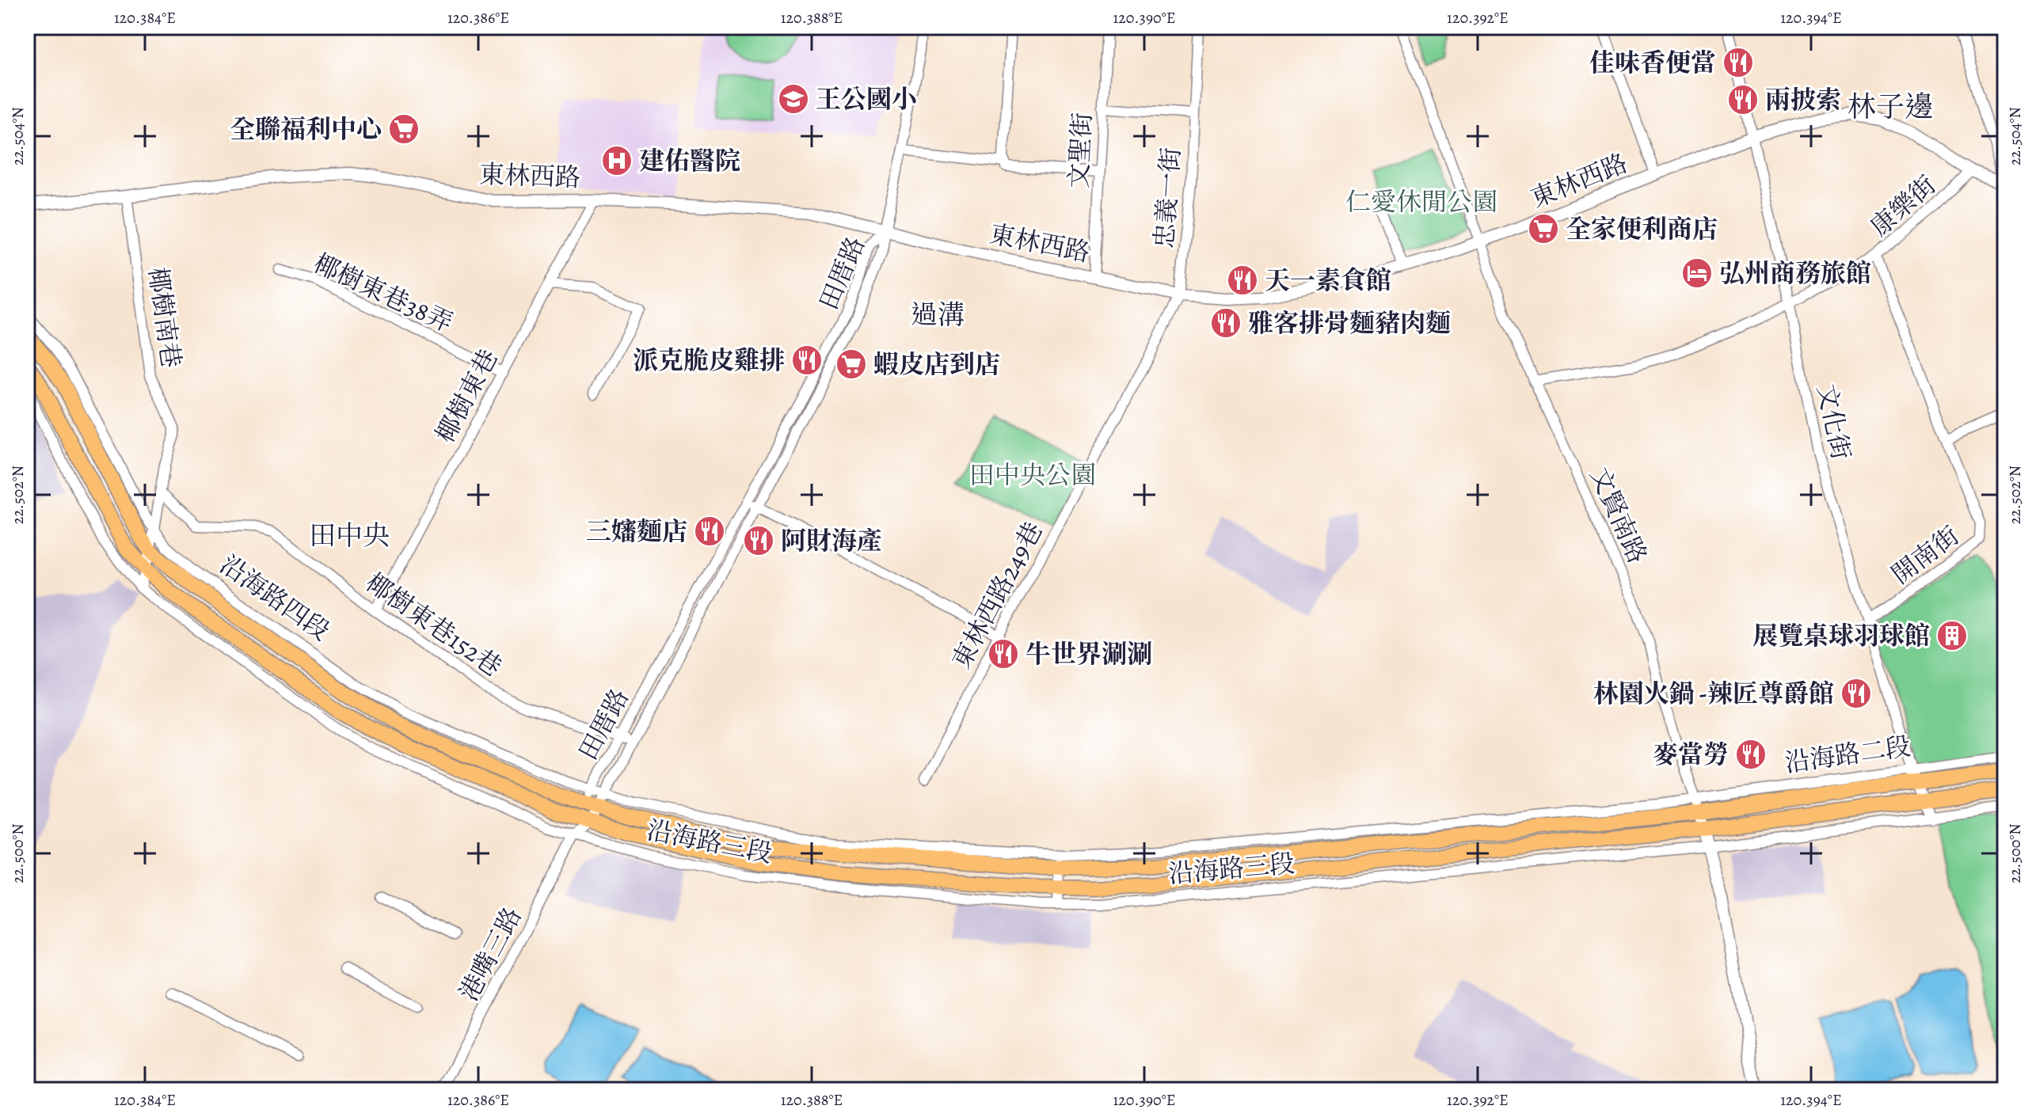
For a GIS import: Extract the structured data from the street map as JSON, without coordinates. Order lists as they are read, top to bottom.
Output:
{
  "streets": {
    "main road": ["沿海路四段", "沿海路二段", "沿海路三段"],
    "street": [
      "文聖街",
      "東林西路",
      "忠義一街",
      "康樂街",
      "田厝路",
      "椰樹東巷38弄",
      "椰樹南巷",
      "椰樹東巷",
      "文化街",
      "文賢南路",
      "開南街",
      "東林西路249巷",
      "椰樹東巷152巷",
      "港嘴三路"
    ]
  },
  "crossings": [
    ["文聖街", "東林西路"],
    ["東林西路", "忠義一街"],
    ["東林西路", "康樂街"],
    ["東林西路", "田厝路"],
    ["東林西路", "椰樹南巷"],
    ["東林西路", "椰樹東巷"],
    ["東林西路", "文化街"],
    ["東林西路", "文賢南路"],
    ["東林西路", "東林西路249巷"],
    ["忠義一街", "東林西路249巷"],
    ["康樂街", "文化街"],
    ["康樂街", "文賢南路"],
    ["康樂街", "開南街"],
    ["田厝路", "沿海路四段"],
    ["田厝路", "椰樹東巷152巷"],
    ["田厝路", "沿海路三段"],
    ["田厝路", "港嘴三路"],
    ["椰樹東巷38弄", "椰樹東巷"],
    ["椰樹南巷", "沿海路四段"],
    ["椰樹南巷", "椰樹東巷152巷"],
    ["椰樹東巷", "椰樹東巷152巷"],
    ["文化街", "開南街"],
    ["文化街", "沿海路二段"],
    ["文賢南路", "沿海路二段"],
    ["文賢南路", "沿海路三段"],
    ["沿海路四段", "沿海路三段"],
    ["沿海路二段", "沿海路三段"],
    ["沿海路三段", "港嘴三路"]
  ],
  "districts": ["林子邊", "過溝", "田中央"],
  "parks": ["仁愛休閒公園", "田中央公園"],
  "places": {
    "restaurant": [
      "佳味香便當",
      "兩披索",
      "天一素食館",
      "雅客排骨麵豬肉麵",
      "派克脆皮雞排",
      "三嬸麵店",
      "阿財海產",
      "牛世界涮涮",
      "林園火鍋 -辣匠尊爵館",
      "麥當勞"
    ],
    "school or university": ["王公國小"],
    "supermarket": ["全聯福利中心", "全家便利商店", "蝦皮店到店"],
    "hospital": ["建佑醫院"],
    "hotel": ["弘州商務旅館"],
    "building": ["展覽桌球羽球館"]
  },
  "coordinates": [
    "120.384°E",
    "120.386°E",
    "120.388°E",
    "120.390°E",
    "120.392°E",
    "120.394°E",
    "22.504°N",
    "22.502°N",
    "22.500°N"
  ]
}
